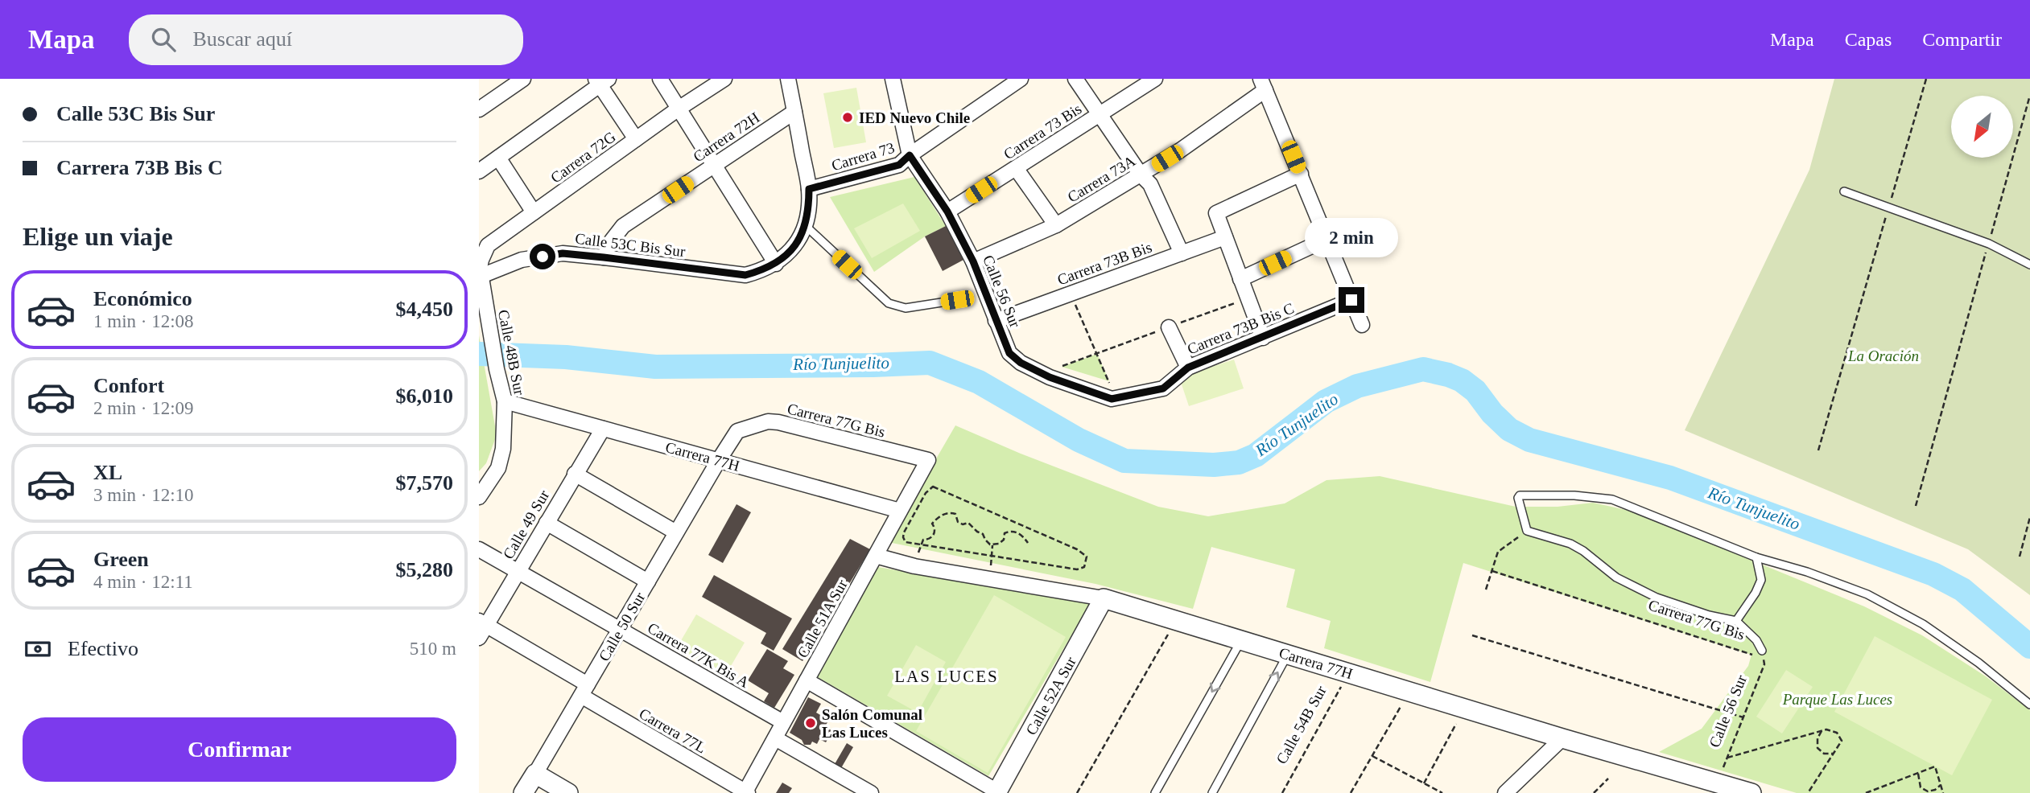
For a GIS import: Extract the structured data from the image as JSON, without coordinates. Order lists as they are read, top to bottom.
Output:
{
  "streets": {
    "street": [
      "Carrera 73 Bis",
      "Carrera 72H",
      "Carrera 73",
      "Carrera 72G",
      "Carrera 73A",
      "Calle 53C Bis Sur",
      "Carrera 73B Bis",
      "Calle 56 Sur",
      "Carrera 73B Bis C",
      "Calle 48B Sur",
      "Carrera 77G Bis",
      "Carrera 77H",
      "Calle 49 Sur",
      "Calle 51A Sur",
      "Calle 50 Sur",
      "Carrera 77K Bis A",
      "Calle 52A Sur",
      "Carrera 77L"
    ],
    "path": ["Calle 54B Sur"]
  },
  "crossings": [
    ["Carrera 73 Bis", "Calle 56 Sur"],
    ["Carrera 72H", "Calle 53C Bis Sur"],
    ["Carrera 73", "Calle 56 Sur"],
    ["Carrera 72G", "Calle 53C Bis Sur"],
    ["Carrera 72G", "Calle 48B Sur"],
    ["Carrera 73A", "Calle 56 Sur"],
    ["Calle 53C Bis Sur", "Calle 48B Sur"],
    ["Carrera 73B Bis", "Calle 56 Sur"],
    ["Calle 56 Sur", "Carrera 73B Bis C"],
    ["Calle 56 Sur", "Carrera 77G Bis"],
    ["Calle 56 Sur", "Carrera 77H"],
    ["Calle 48B Sur", "Carrera 77H"],
    ["Carrera 77G Bis", "Carrera 77H"],
    ["Carrera 77G Bis", "Calle 51A Sur"],
    ["Carrera 77G Bis", "Calle 50 Sur"],
    ["Carrera 77H", "Calle 49 Sur"],
    ["Carrera 77H", "Calle 51A Sur"],
    ["Carrera 77H", "Calle 50 Sur"],
    ["Carrera 77H", "Calle 52A Sur"],
    ["Carrera 77H", "Calle 54B Sur"],
    ["Calle 49 Sur", "Carrera 77K Bis A"],
    ["Calle 49 Sur", "Carrera 77L"],
    ["Calle 51A Sur", "Carrera 77K Bis A"],
    ["Calle 51A Sur", "Carrera 77L"],
    ["Calle 50 Sur", "Carrera 77K Bis A"],
    ["Calle 50 Sur", "Carrera 77L"]
  ],
  "districts": ["LAS LUCES"],
  "water": ["Río Tunjuelito"],
  "parks": ["La Oración", "Parque Las Luces"],
  "places": ["IED Nuevo Chile", "Salón Comunal Las Luces"],
  "north": "bottom left",
  "page": {
    "header": "Mapa",
    "search": "Buscar aquí",
    "nav": ["Mapa", "Capas", "Compartir"],
    "banner": ["Calle 53C Bis Sur", "Carrera 73B Bis C"],
    "heading": "Elige un viaje",
    "bubble": "2 min",
    "list": [
      {
        "name": "Económico",
        "note": "1 min · 12:08",
        "value": "$4,450"
      },
      {
        "name": "Confort",
        "note": "2 min · 12:09",
        "value": "$6,010"
      },
      {
        "name": "XL",
        "note": "3 min · 12:10",
        "value": "$7,570"
      },
      {
        "name": "Green",
        "note": "4 min · 12:11",
        "value": "$5,280"
      }
    ],
    "pay": ["Efectivo", "510 m"],
    "buttons": "Confirmar"
  }
}
